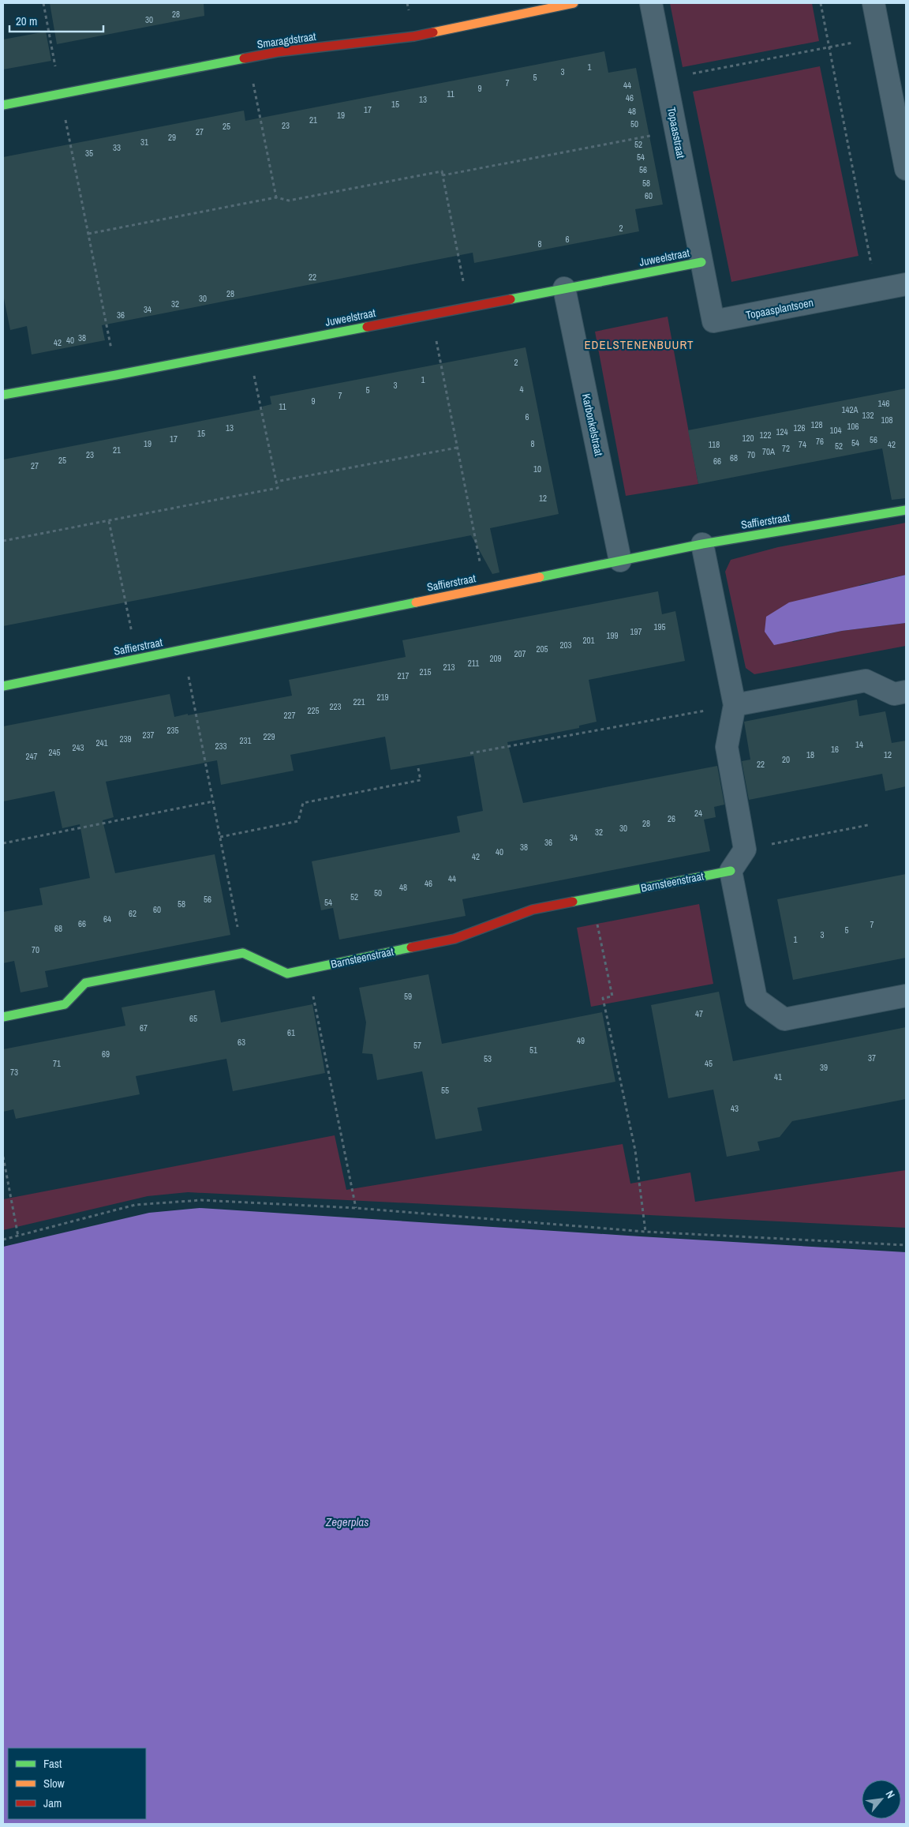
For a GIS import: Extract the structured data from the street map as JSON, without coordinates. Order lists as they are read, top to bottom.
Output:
{
  "streets": {
    "street": [
      "Smaragdstraat",
      "Topaasstraat",
      "Juweelstraat",
      "Topaasplantsoen",
      "Karbonkelstraat",
      "Saffierstraat",
      "Barnsteenstraat"
    ]
  },
  "crossings": [
    ["Topaasstraat", "Juweelstraat"],
    ["Topaasstraat", "Topaasplantsoen"],
    ["Juweelstraat", "Topaasplantsoen"],
    ["Juweelstraat", "Karbonkelstraat"],
    ["Karbonkelstraat", "Saffierstraat"]
  ],
  "districts": ["EDELSTENENBUURT"],
  "water": ["Zegerplas"],
  "house_numbers": [
    "28",
    "30",
    "1",
    "3",
    "5",
    "7",
    "44",
    "9",
    "11",
    "46",
    "13",
    "15",
    "17",
    "48",
    "19",
    "21",
    "50",
    "23",
    "25",
    "27",
    "29",
    "31",
    "52",
    "33",
    "35",
    "54",
    "56",
    "58",
    "60",
    "2",
    "6",
    "8",
    "22",
    "28",
    "30",
    "32",
    "34",
    "36",
    "38",
    "40",
    "42",
    "2",
    "1",
    "3",
    "4",
    "5",
    "7",
    "9",
    "146",
    "11",
    "142A",
    "132",
    "6",
    "108",
    "128",
    "106",
    "13",
    "126",
    "104",
    "124",
    "15",
    "122",
    "120",
    "17",
    "56",
    "76",
    "54",
    "19",
    "8",
    "118",
    "74",
    "42",
    "52",
    "72",
    "21",
    "70A",
    "23",
    "70",
    "68",
    "25",
    "66",
    "27",
    "10",
    "12",
    "195",
    "197",
    "199",
    "201",
    "203",
    "205",
    "207",
    "209",
    "211",
    "213",
    "215",
    "217",
    "219",
    "221",
    "223",
    "225",
    "227",
    "235",
    "237",
    "229",
    "239",
    "231",
    "241",
    "14",
    "233",
    "243",
    "16",
    "245",
    "18",
    "12",
    "247",
    "20",
    "22",
    "24",
    "26",
    "28",
    "30",
    "32",
    "34",
    "36",
    "38",
    "40",
    "42",
    "44",
    "46",
    "48",
    "50",
    "52",
    "56",
    "54",
    "58",
    "60",
    "62",
    "64",
    "66",
    "7",
    "68",
    "5",
    "3",
    "1",
    "70",
    "59",
    "47",
    "65",
    "67",
    "61",
    "49",
    "63",
    "57",
    "51",
    "69",
    "37",
    "53",
    "71",
    "45",
    "39",
    "73",
    "41",
    "55",
    "43"
  ],
  "legend": ["Fast", "Slow", "Jam"],
  "scale_bar": "20 m",
  "north": "top right"
}
